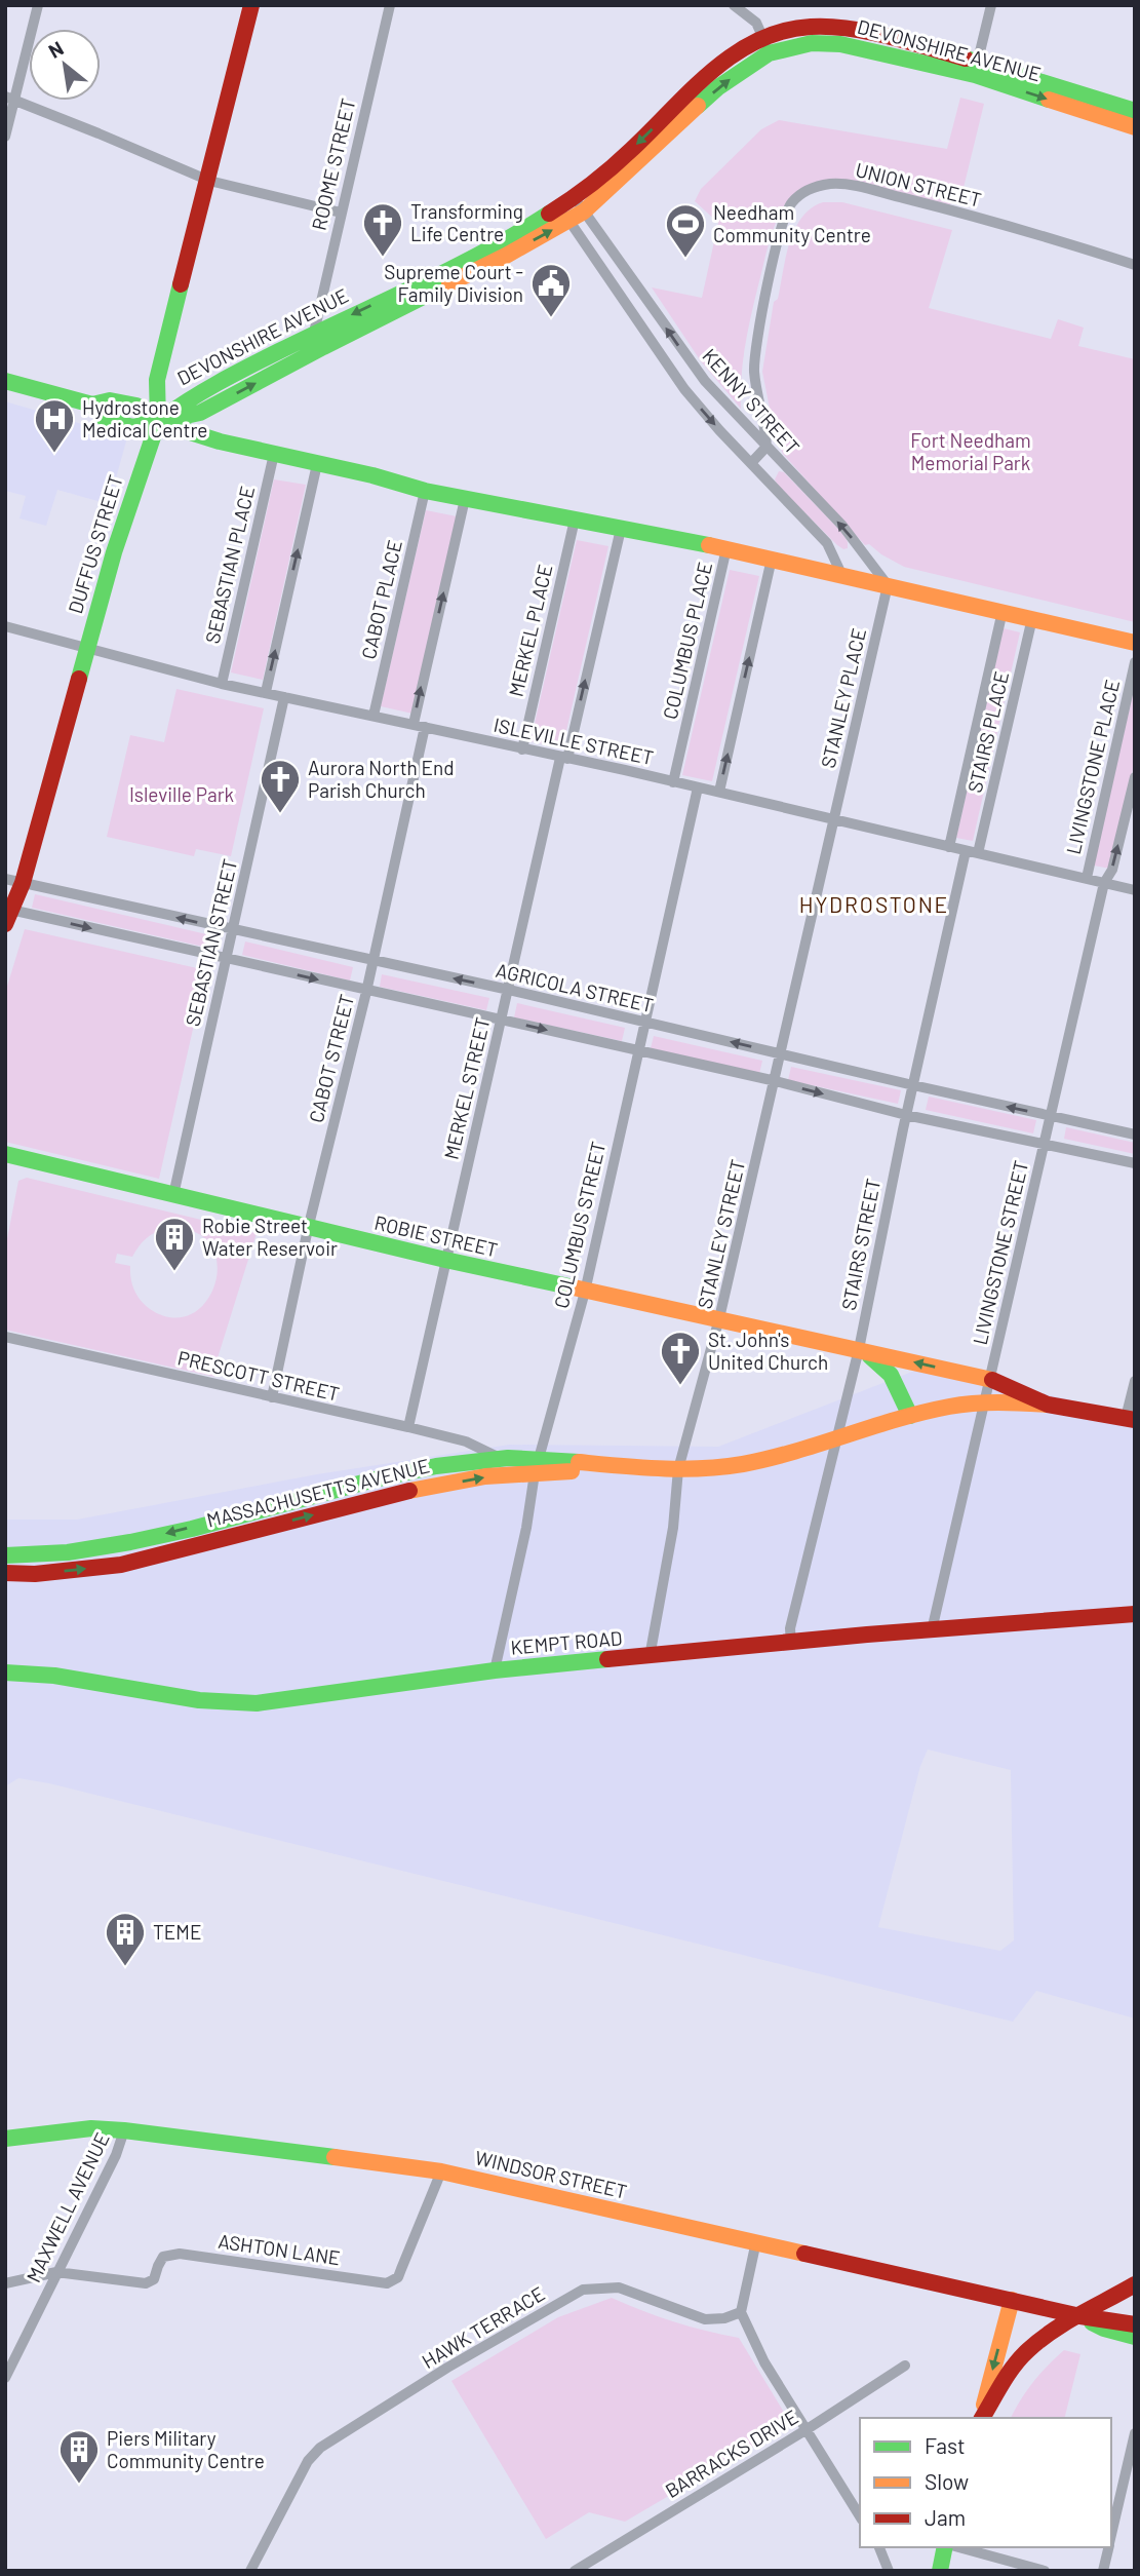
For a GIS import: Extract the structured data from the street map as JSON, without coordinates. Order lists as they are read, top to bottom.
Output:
{
  "streets": {
    "street": [
      "DEVONSHIRE AVENUE",
      "ROOME STREET",
      "UNION STREET",
      "KENNY STREET",
      "DUFFUS STREET",
      "SEBASTIAN PLACE",
      "CABOT PLACE",
      "MERKEL PLACE",
      "COLUMBUS PLACE",
      "STANLEY PLACE",
      "STAIRS PLACE",
      "ISLEVILLE STREET",
      "LIVINGSTONE PLACE",
      "SEBASTIAN STREET",
      "AGRICOLA STREET",
      "CABOT STREET",
      "MERKEL STREET",
      "COLUMBUS STREET",
      "STANLEY STREET",
      "ROBIE STREET",
      "STAIRS STREET",
      "LIVINGSTONE STREET",
      "PRESCOTT STREET",
      "MASSACHUSETTS AVENUE",
      "KEMPT ROAD",
      "WINDSOR STREET",
      "MAXWELL AVENUE",
      "ASHTON LANE",
      "HAWK TERRACE",
      "BARRACKS DRIVE"
    ]
  },
  "crossings": [
    ["DEVONSHIRE AVENUE", "ROOME STREET"],
    ["DEVONSHIRE AVENUE", "KENNY STREET"],
    ["DEVONSHIRE AVENUE", "DUFFUS STREET"],
    ["UNION STREET", "KENNY STREET"],
    ["KENNY STREET", "STANLEY PLACE"],
    ["DUFFUS STREET", "ISLEVILLE STREET"],
    ["DUFFUS STREET", "AGRICOLA STREET"],
    ["SEBASTIAN PLACE", "ISLEVILLE STREET"],
    ["CABOT PLACE", "ISLEVILLE STREET"],
    ["MERKEL PLACE", "ISLEVILLE STREET"],
    ["COLUMBUS PLACE", "ISLEVILLE STREET"],
    ["STANLEY PLACE", "ISLEVILLE STREET"],
    ["STANLEY PLACE", "STANLEY STREET"],
    ["STAIRS PLACE", "ISLEVILLE STREET"],
    ["ISLEVILLE STREET", "LIVINGSTONE PLACE"],
    ["ISLEVILLE STREET", "SEBASTIAN STREET"],
    ["ISLEVILLE STREET", "CABOT STREET"],
    ["ISLEVILLE STREET", "MERKEL STREET"],
    ["ISLEVILLE STREET", "COLUMBUS STREET"],
    ["ISLEVILLE STREET", "STANLEY STREET"],
    ["ISLEVILLE STREET", "STAIRS STREET"],
    ["ISLEVILLE STREET", "LIVINGSTONE STREET"],
    ["SEBASTIAN STREET", "AGRICOLA STREET"],
    ["SEBASTIAN STREET", "ROBIE STREET"],
    ["AGRICOLA STREET", "CABOT STREET"],
    ["AGRICOLA STREET", "MERKEL STREET"],
    ["AGRICOLA STREET", "COLUMBUS STREET"],
    ["AGRICOLA STREET", "STANLEY STREET"],
    ["AGRICOLA STREET", "STAIRS STREET"],
    ["AGRICOLA STREET", "LIVINGSTONE STREET"],
    ["CABOT STREET", "ROBIE STREET"],
    ["CABOT STREET", "PRESCOTT STREET"],
    ["MERKEL STREET", "ROBIE STREET"],
    ["MERKEL STREET", "PRESCOTT STREET"],
    ["COLUMBUS STREET", "ROBIE STREET"],
    ["COLUMBUS STREET", "MASSACHUSETTS AVENUE"],
    ["COLUMBUS STREET", "KEMPT ROAD"],
    ["STANLEY STREET", "ROBIE STREET"],
    ["STANLEY STREET", "MASSACHUSETTS AVENUE"],
    ["STANLEY STREET", "KEMPT ROAD"],
    ["ROBIE STREET", "STAIRS STREET"],
    ["ROBIE STREET", "LIVINGSTONE STREET"],
    ["ROBIE STREET", "MASSACHUSETTS AVENUE"],
    ["STAIRS STREET", "MASSACHUSETTS AVENUE"],
    ["STAIRS STREET", "KEMPT ROAD"],
    ["LIVINGSTONE STREET", "MASSACHUSETTS AVENUE"],
    ["LIVINGSTONE STREET", "KEMPT ROAD"],
    ["PRESCOTT STREET", "MASSACHUSETTS AVENUE"],
    ["WINDSOR STREET", "MAXWELL AVENUE"],
    ["WINDSOR STREET", "ASHTON LANE"],
    ["MAXWELL AVENUE", "ASHTON LANE"]
  ],
  "districts": ["HYDROSTONE"],
  "parks": ["Fort Needham Memorial Park", "Isleville Park"],
  "places": {
    "church": ["Transforming Life Centre", "Aurora North End Parish Church", "St. John's United Church"],
    "sports": ["Needham Community Centre"],
    "public building": ["Supreme Court - Family Division"],
    "hospital": ["Hydrostone Medical Centre"],
    "building": ["Robie Street Water Reservoir", "TEME", "Piers Military Community Centre"]
  },
  "legend": ["Fast", "Slow", "Jam"],
  "north": "top left"
}
